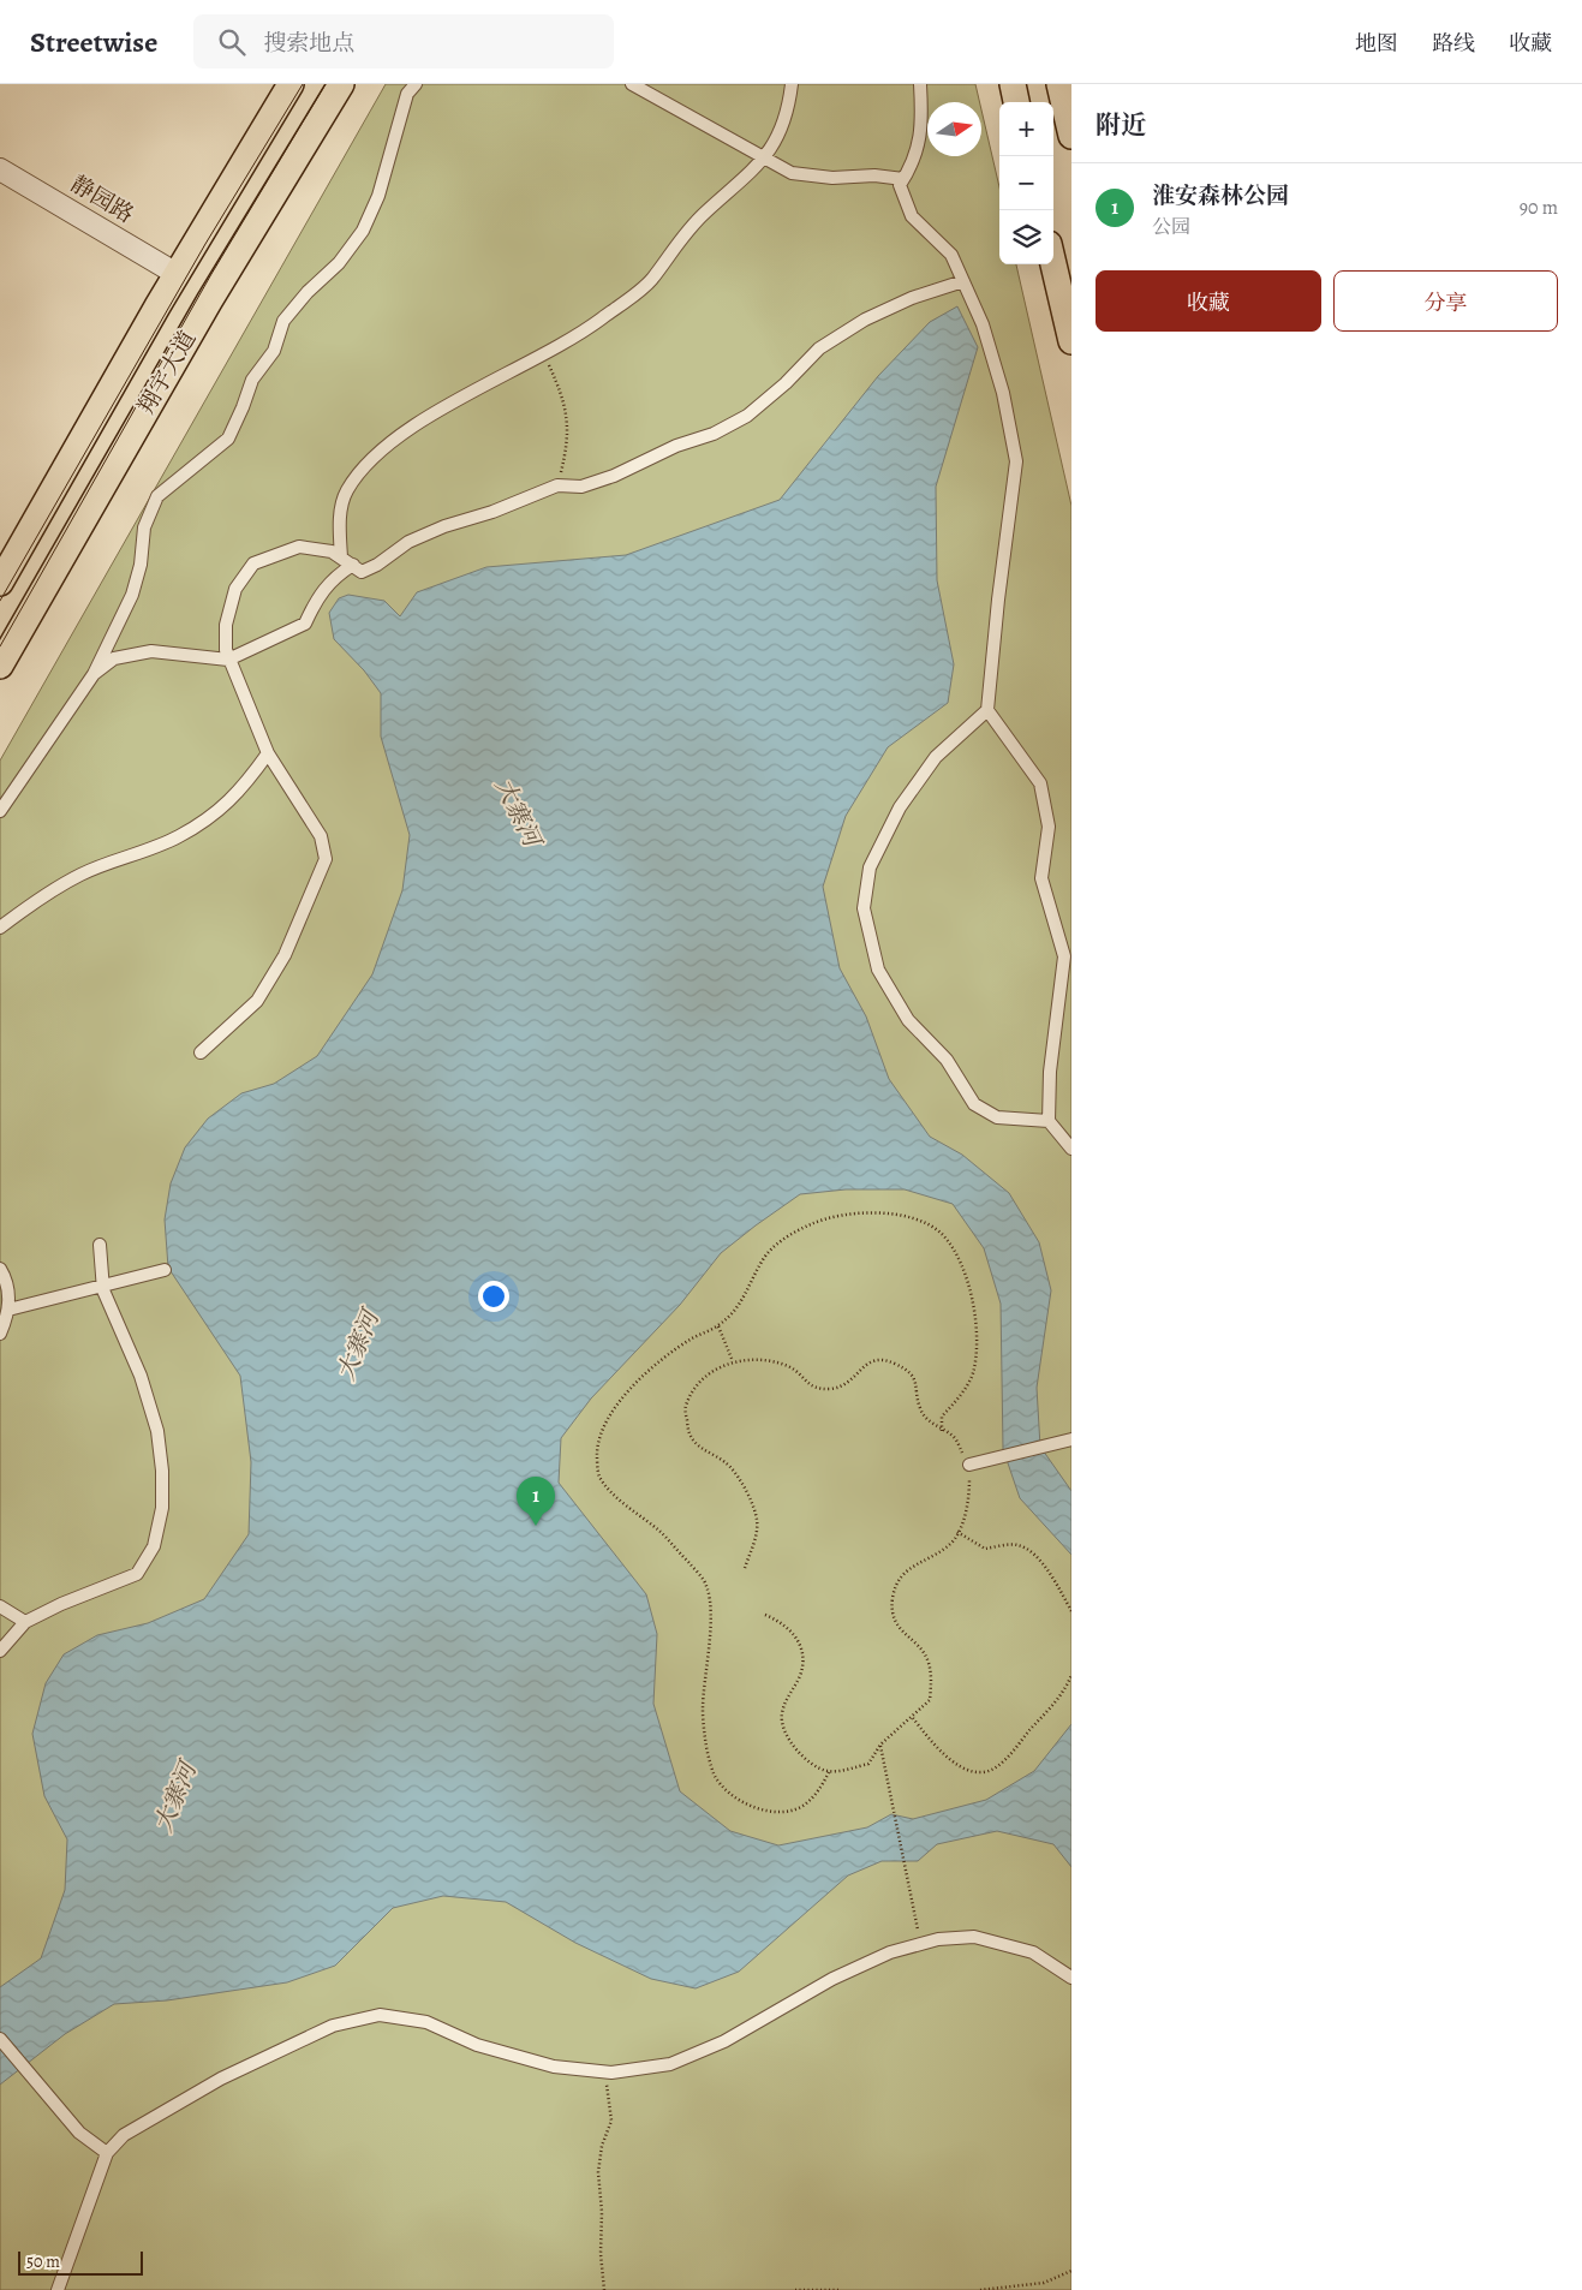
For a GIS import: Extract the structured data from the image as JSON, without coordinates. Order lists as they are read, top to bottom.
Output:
{
  "streets": {
    "main road": ["翔宇大道"],
    "street": ["静园路"]
  },
  "crossings": [
    ["静园路", "翔宇大道"]
  ],
  "water": ["大寨河"],
  "scale_bar": "50 m",
  "north": "right",
  "page": {
    "header": "Streetwise",
    "search": "搜索地点",
    "nav": ["地图", "路线", "收藏"],
    "heading": "附近",
    "map_buttons": ["+", "−"],
    "list": [
      {
        "mark": "1",
        "name": "淮安森林公园",
        "note": "公园",
        "value": "90 m"
      }
    ],
    "buttons": ["收藏", "分享"],
    "pins": "1",
    "scale": "50 m"
  }
}
